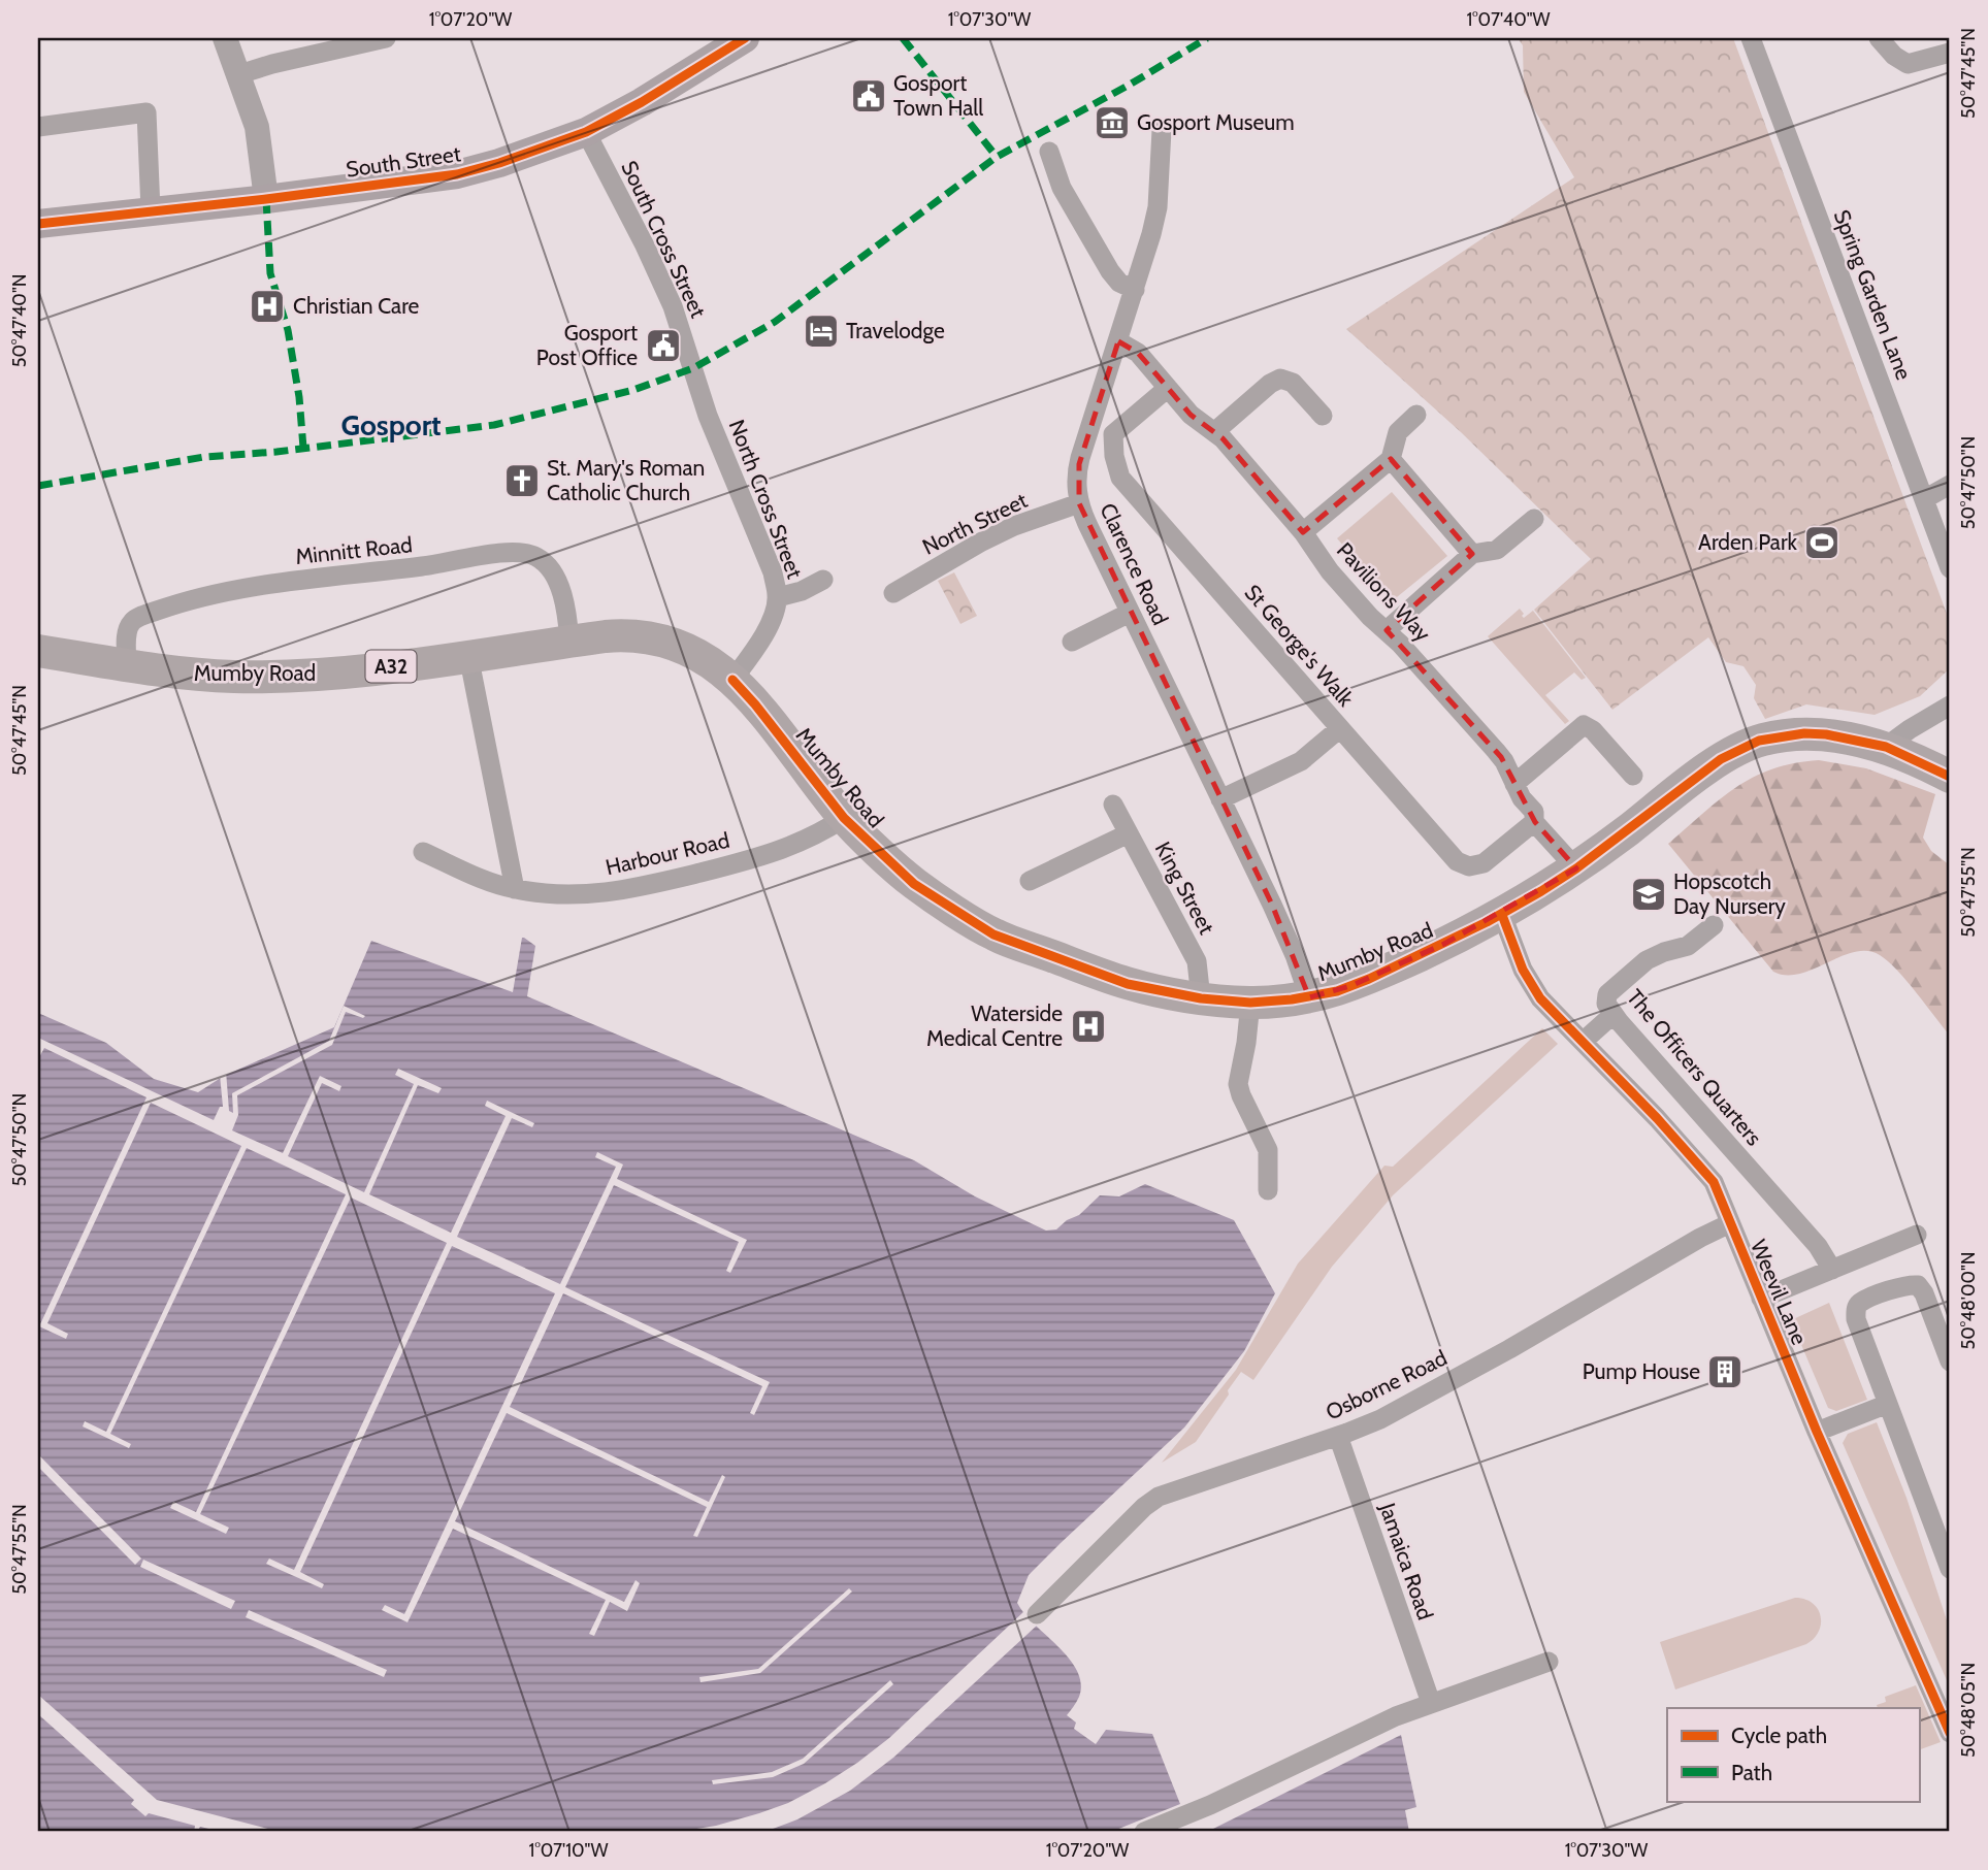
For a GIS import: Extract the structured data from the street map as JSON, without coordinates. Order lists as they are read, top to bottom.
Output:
{
  "streets": {
    "main road": ["South Street", "A32", "Mumby Road"],
    "street": [
      "South Cross Street",
      "Spring Garden Lane",
      "North Cross Street",
      "North Street",
      "Minnitt Road",
      "Clarence Road",
      "Pavilions Way",
      "St George's Walk",
      "Harbour Road",
      "King Street",
      "The Officers Quarters",
      "Weevil Lane",
      "Osborne Road",
      "Jamaica Road"
    ]
  },
  "crossings": [
    ["South Street", "South Cross Street"],
    ["South Cross Street", "North Cross Street"],
    ["North Cross Street", "Mumby Road"],
    ["North Street", "Clarence Road"],
    ["Minnitt Road", "Mumby Road"],
    ["Clarence Road", "Pavilions Way"],
    ["Clarence Road", "Mumby Road"],
    ["Pavilions Way", "St George's Walk"],
    ["Pavilions Way", "Mumby Road"],
    ["Mumby Road", "Harbour Road"],
    ["Mumby Road", "King Street"],
    ["Mumby Road", "Weevil Lane"],
    ["Weevil Lane", "Osborne Road"],
    ["Osborne Road", "Jamaica Road"]
  ],
  "districts": ["Gosport"],
  "places": {
    "public building": ["Gosport Town Hall", "Gosport Post Office"],
    "museum": ["Gosport Museum"],
    "hospital": ["Christian Care", "Waterside Medical Centre"],
    "hotel": ["Travelodge"],
    "church": ["St. Mary's Roman Catholic Church"],
    "sports": ["Arden Park"],
    "school or university": ["Hopscotch Day Nursery"],
    "building": ["Pump House"]
  },
  "legend": ["Cycle path", "Path"],
  "coordinates": [
    "1°07'20\"W",
    "1°07'30\"W",
    "1°07'40\"W",
    "50°47'45\"N",
    "50°47'40\"N",
    "50°47'50\"N",
    "50°47'55\"N",
    "50°48'00\"N",
    "50°48'05\"N",
    "1°07'10\"W"
  ]
}
